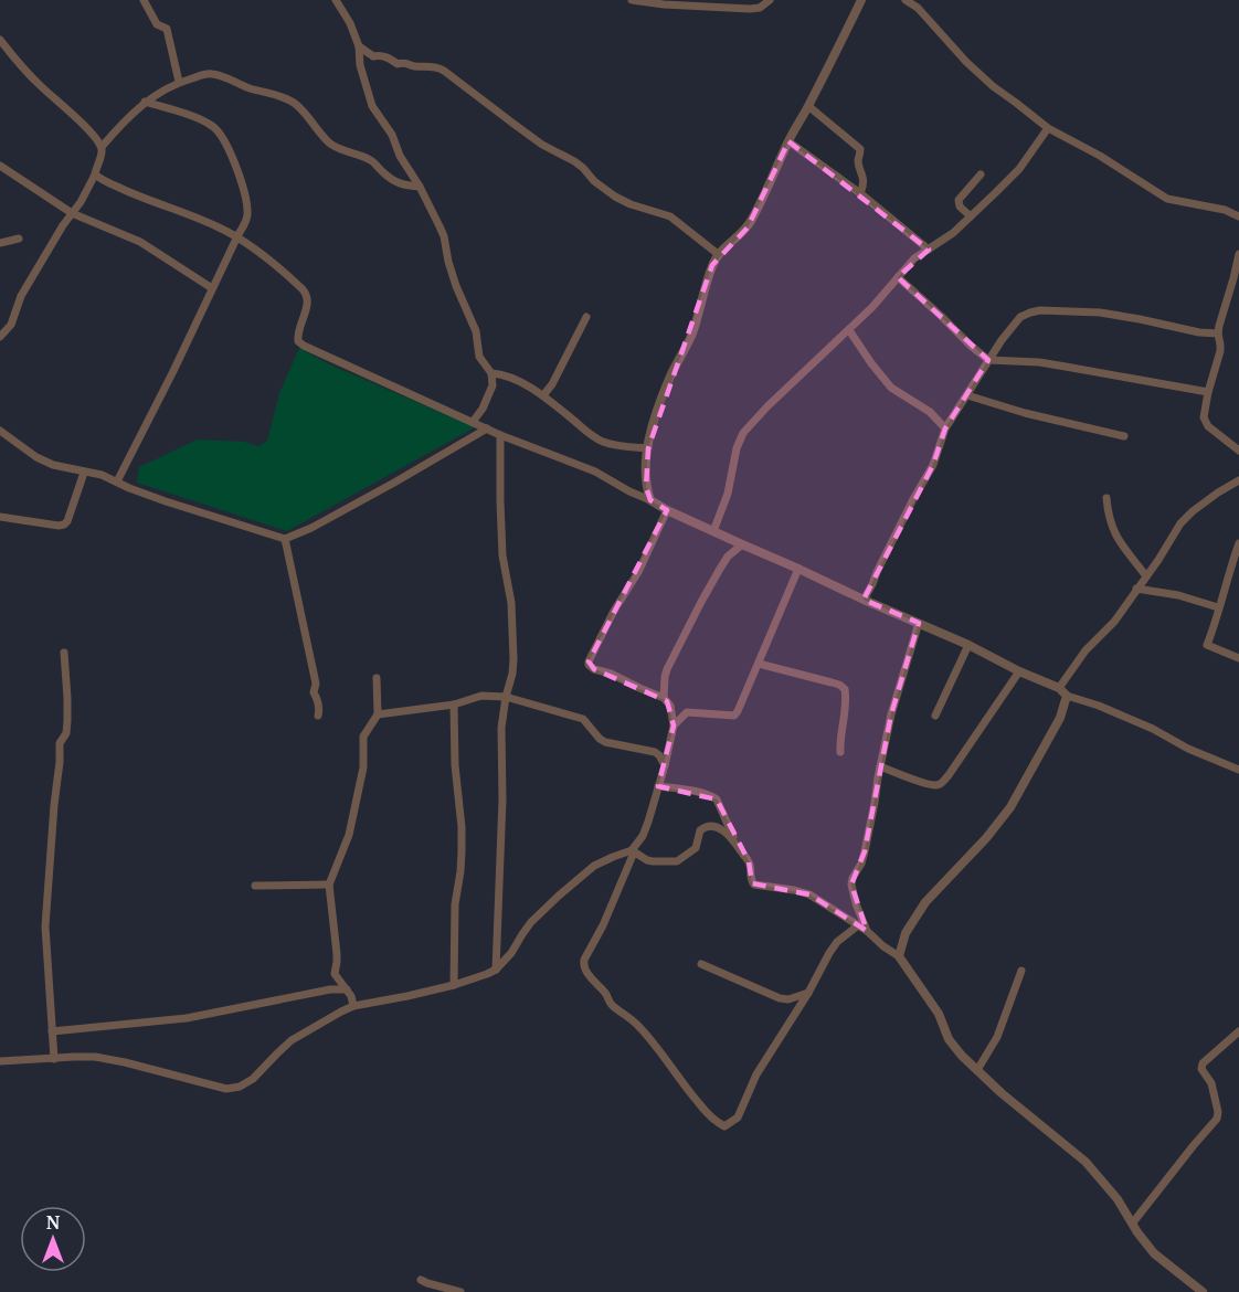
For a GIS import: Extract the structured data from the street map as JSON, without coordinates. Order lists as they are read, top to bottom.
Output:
{
  "north": "top"
}
